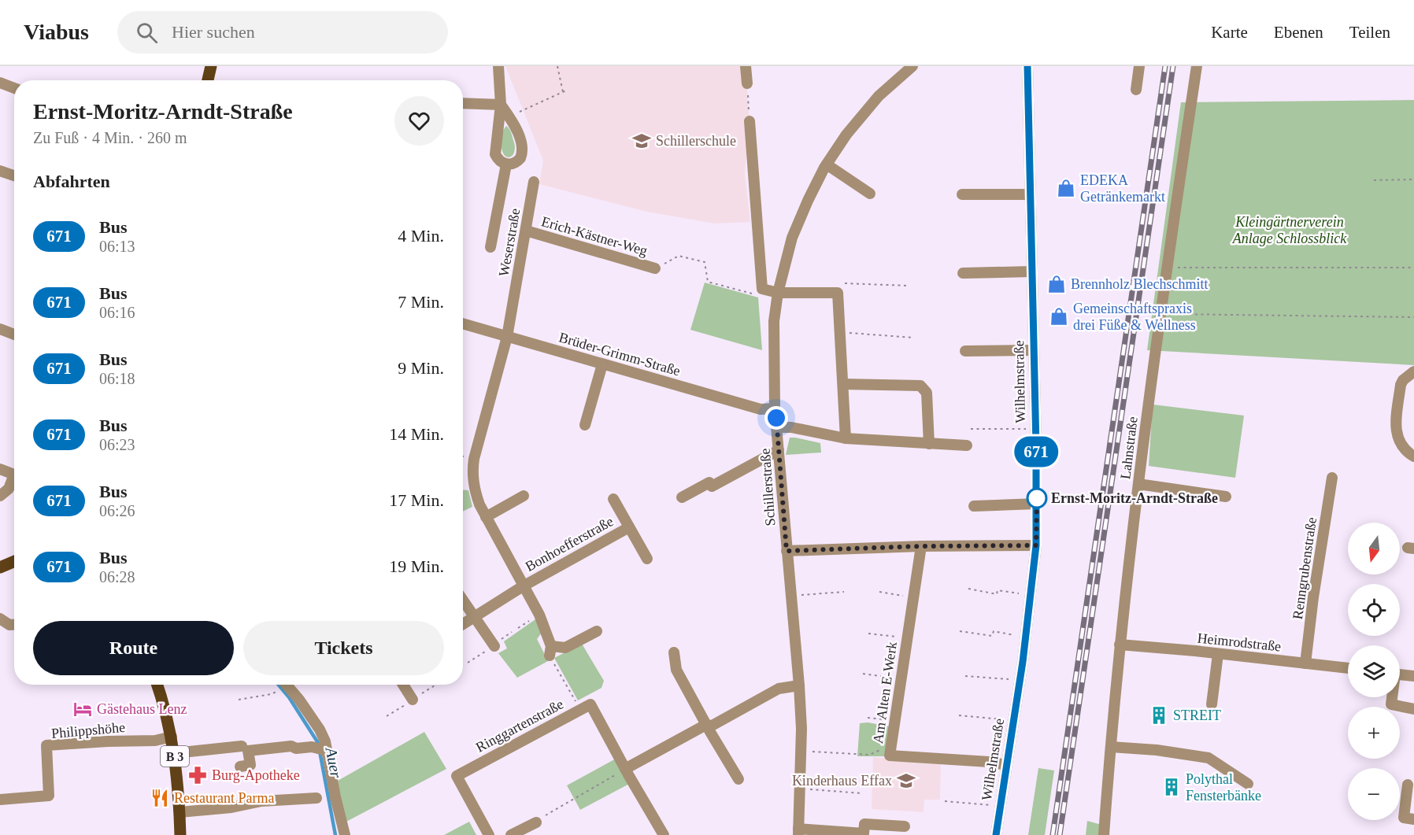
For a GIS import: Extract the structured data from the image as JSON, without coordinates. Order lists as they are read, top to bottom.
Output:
{
  "streets": {
    "main road": ["B 3"],
    "street": [
      "Erich-Kästner-Weg",
      "Weserstraße",
      "Brüder-Grimm-Straße",
      "Wilhelmstraße",
      "Lahnstraße",
      "Schillerstraße",
      "Bonhoefferstraße",
      "Renngrubenstraße",
      "Heimrodstraße",
      "Am Alten E-Werk",
      "Ringgartenstraße",
      "Philippshöhe"
    ]
  },
  "crossings": [
    ["Erich-Kästner-Weg", "Weserstraße"],
    ["Weserstraße", "Brüder-Grimm-Straße"],
    ["Weserstraße", "Bonhoefferstraße"],
    ["Brüder-Grimm-Straße", "Schillerstraße"],
    ["Wilhelmstraße", "Am Alten E-Werk"],
    ["Lahnstraße", "Heimrodstraße"],
    ["Renngrubenstraße", "Heimrodstraße"],
    ["Philippshöhe", "B 3"]
  ],
  "water": ["Auer"],
  "parks": ["Kleingärtnerverein Anlage Schlossblick"],
  "places": {
    "school or university": ["Schillerschule", "Kinderhaus Effax"],
    "shop": ["EDEKA Getränkemarkt", "Brennholz Blechschmitt", "Gemeinschaftspraxis drei Füße & Wellness"],
    "other": ["Ernst-Moritz-Arndt-Straße"],
    "hotel": ["Gästehaus Lenz"],
    "building": ["STREIT", "Polythal Fensterbänke"],
    "pharmacy": ["Burg-Apotheke"],
    "restaurant": ["Restaurant Parma"]
  },
  "lines": ["bus line 671"],
  "north": "bottom",
  "page": {
    "header": "Viabus",
    "search": "Hier suchen",
    "nav": ["Karte", "Ebenen", "Teilen"],
    "on_map": "671",
    "heading": [
      ["Ernst-Moritz-Arndt-Straße", "Zu Fuß · 4 Min. · 260 m"],
      "Abfahrten"
    ],
    "list": [
      {
        "mark": "671",
        "name": "Bus",
        "note": "06:13",
        "value": "4 Min."
      },
      {
        "mark": "671",
        "name": "Bus",
        "note": "06:16",
        "value": "7 Min."
      },
      {
        "mark": "671",
        "name": "Bus",
        "note": "06:18",
        "value": "9 Min."
      },
      {
        "mark": "671",
        "name": "Bus",
        "note": "06:23",
        "value": "14 Min."
      },
      {
        "mark": "671",
        "name": "Bus",
        "note": "06:26",
        "value": "17 Min."
      },
      {
        "mark": "671",
        "name": "Bus",
        "note": "06:28",
        "value": "19 Min."
      }
    ],
    "map_buttons": ["+", "−"],
    "buttons": ["Route", "Tickets"]
  }
}
